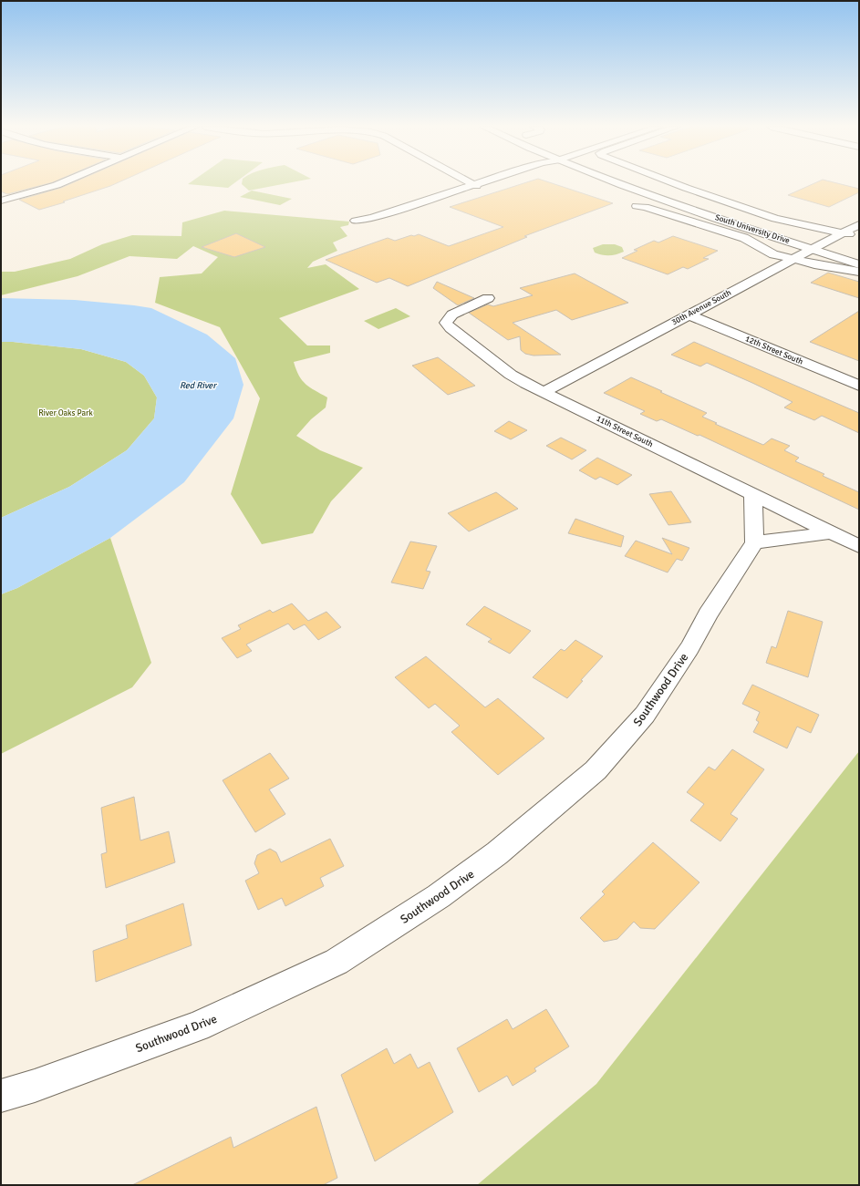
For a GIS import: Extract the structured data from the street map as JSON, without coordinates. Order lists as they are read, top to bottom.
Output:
{
  "streets": {
    "street": [
      "South University Drive",
      "30th Avenue South",
      "12th Street South",
      "11th Street South",
      "Southwood Drive"
    ]
  },
  "crossings": [
    ["South University Drive", "30th Avenue South"],
    ["30th Avenue South", "12th Street South"],
    ["30th Avenue South", "11th Street South"]
  ],
  "water": ["Red River"],
  "parks": ["River Oaks Park"]
}
